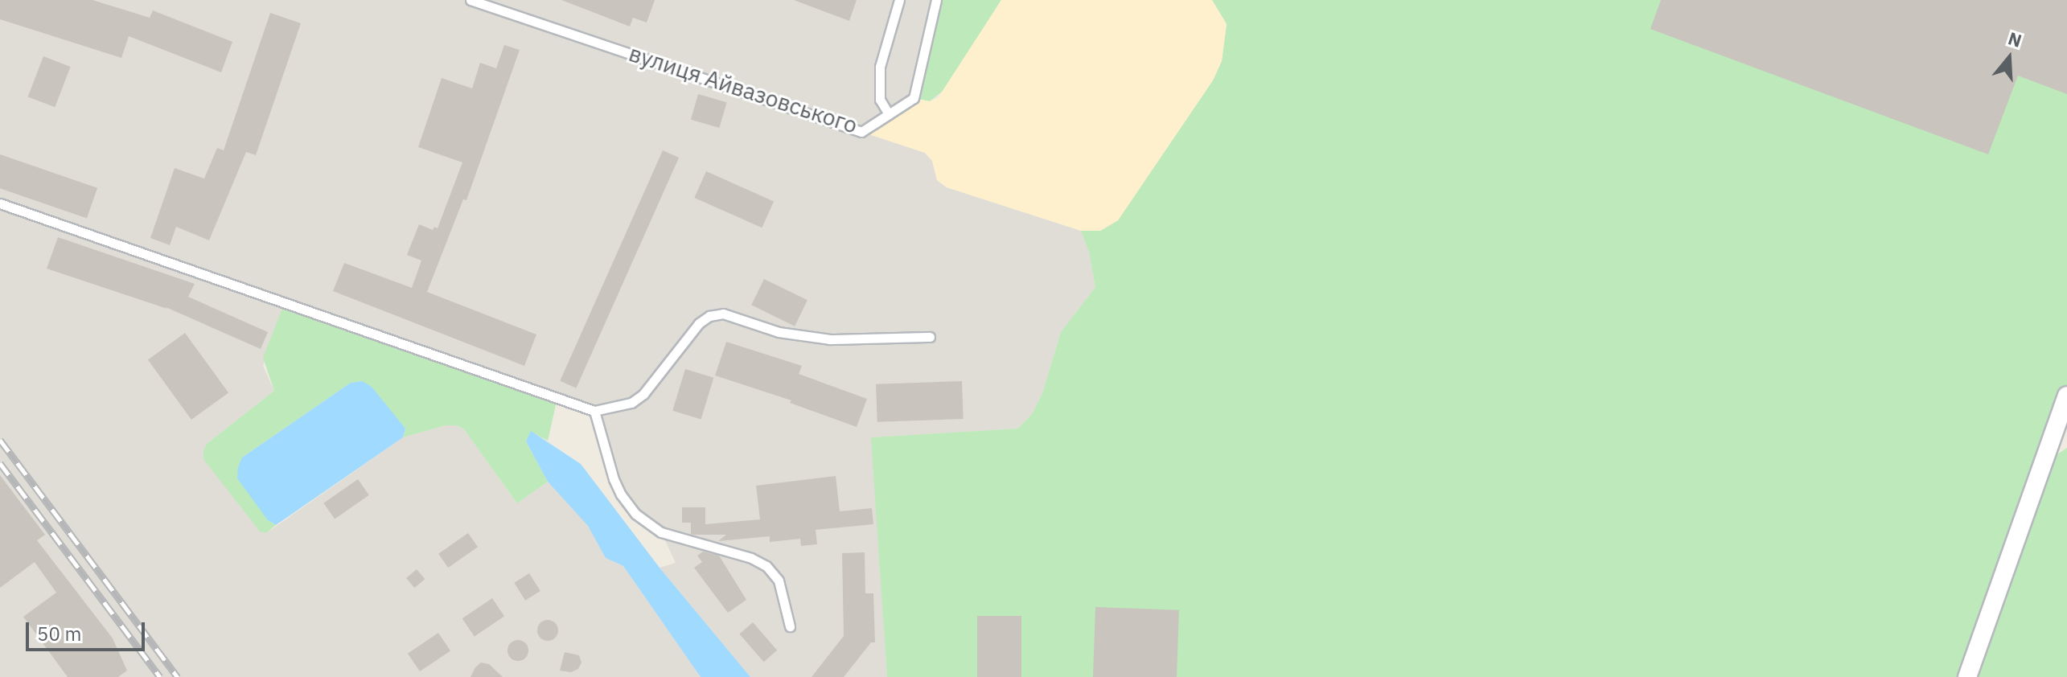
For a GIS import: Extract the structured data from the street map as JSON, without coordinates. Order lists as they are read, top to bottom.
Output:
{
  "streets": {
    "lane": ["вулиця Айвазовського"]
  },
  "scale_bar": "50 m",
  "north": "top"
}
